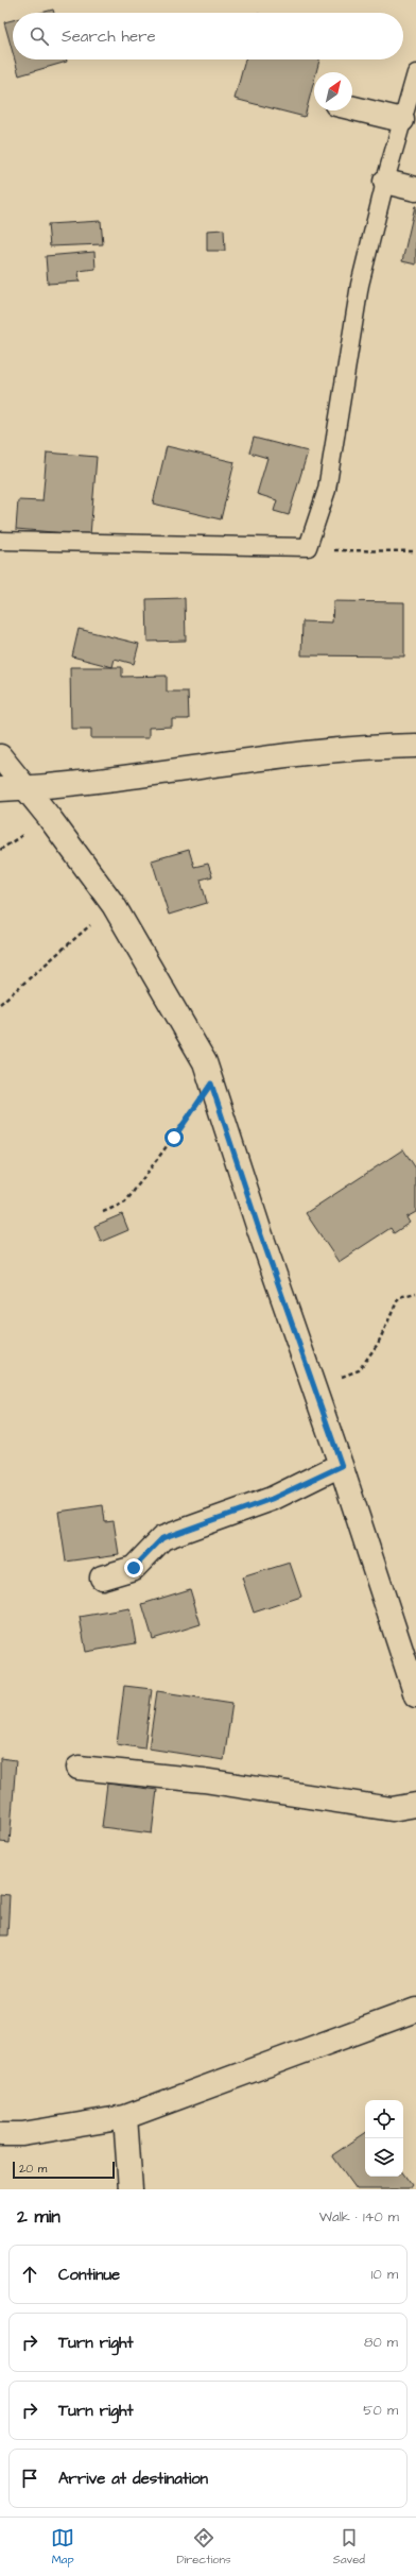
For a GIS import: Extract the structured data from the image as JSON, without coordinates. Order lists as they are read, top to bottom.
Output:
{
  "scale_bar": "20 m",
  "north": "top right",
  "page": {
    "search": "Search here",
    "scale": "20 m",
    "heading": ["2 min", "Walk · 140 m"],
    "list": [
      ["Continue", "10 m"],
      ["Turn right", "80 m"],
      ["Turn right", "50 m"],
      "Arrive at destination"
    ],
    "nav": ["Map", "Directions", "Saved"]
  }
}
